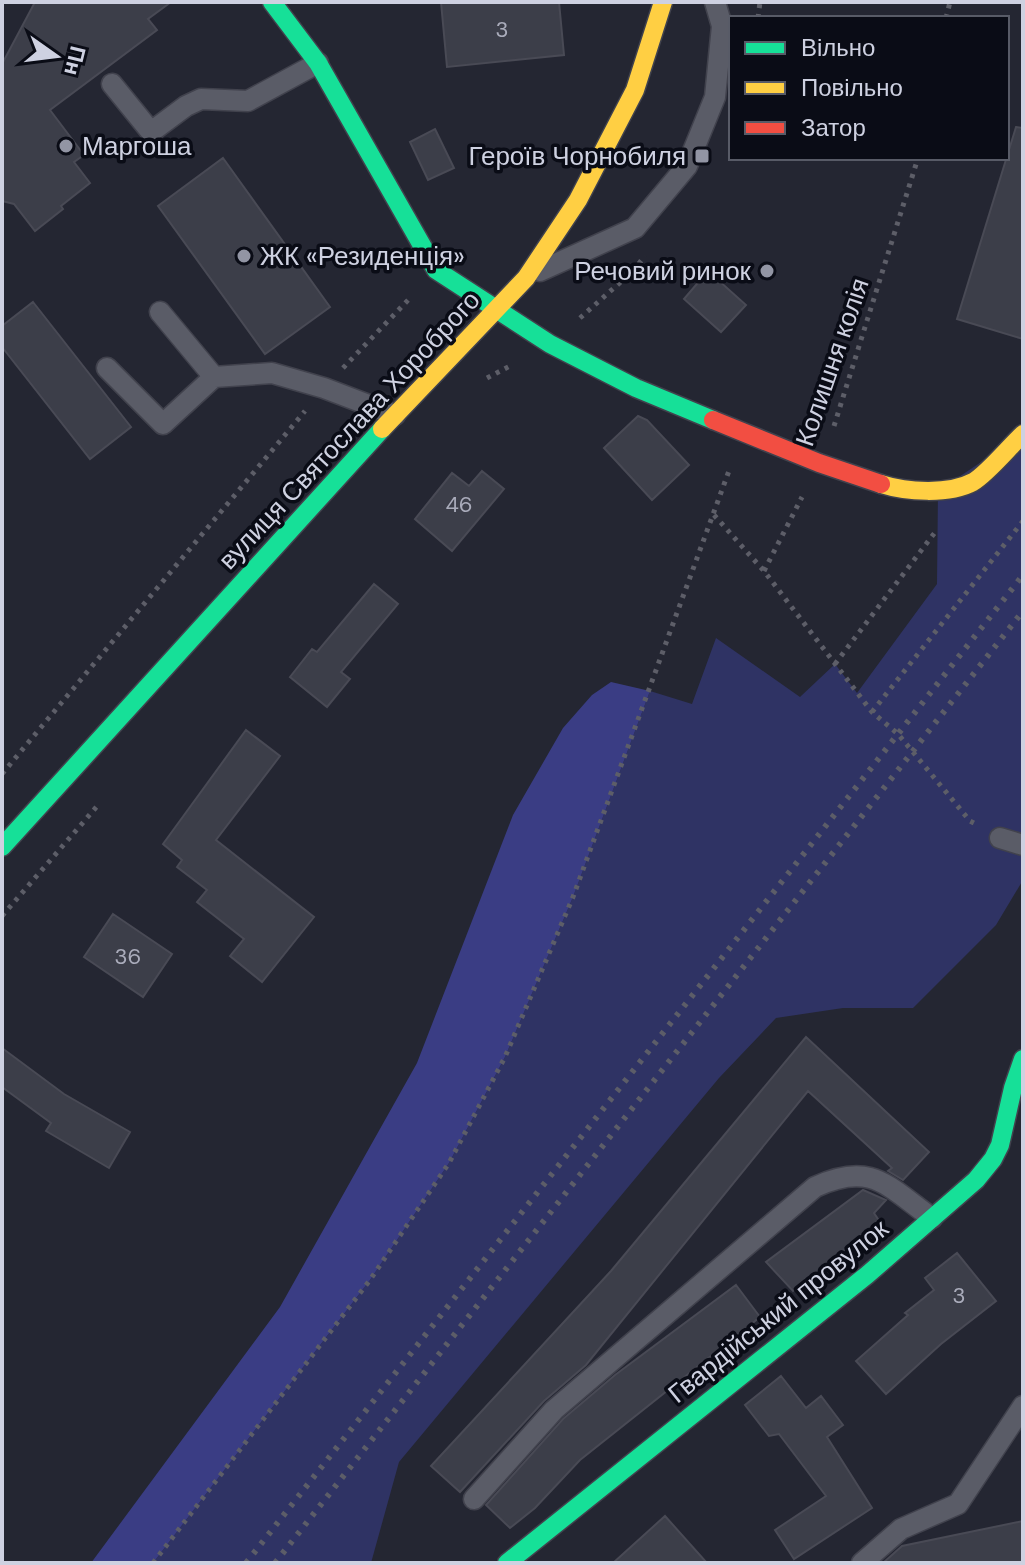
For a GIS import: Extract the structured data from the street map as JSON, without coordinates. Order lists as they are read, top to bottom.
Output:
{
  "streets": {
    "street": ["вулиця Святослава Хороброго", "Гвардійський провулок"],
    "path": ["Колишня колія"]
  },
  "places": {
    "other": ["Маргоша", "ЖК «Резиденція»", "Речовий ринок"],
    "transit": ["Героїв Чорнобиля"]
  },
  "house_numbers": [
    "3",
    "46",
    "36",
    "3"
  ],
  "legend": ["Вільно", "Повільно", "Затор"],
  "north": "right"
}
